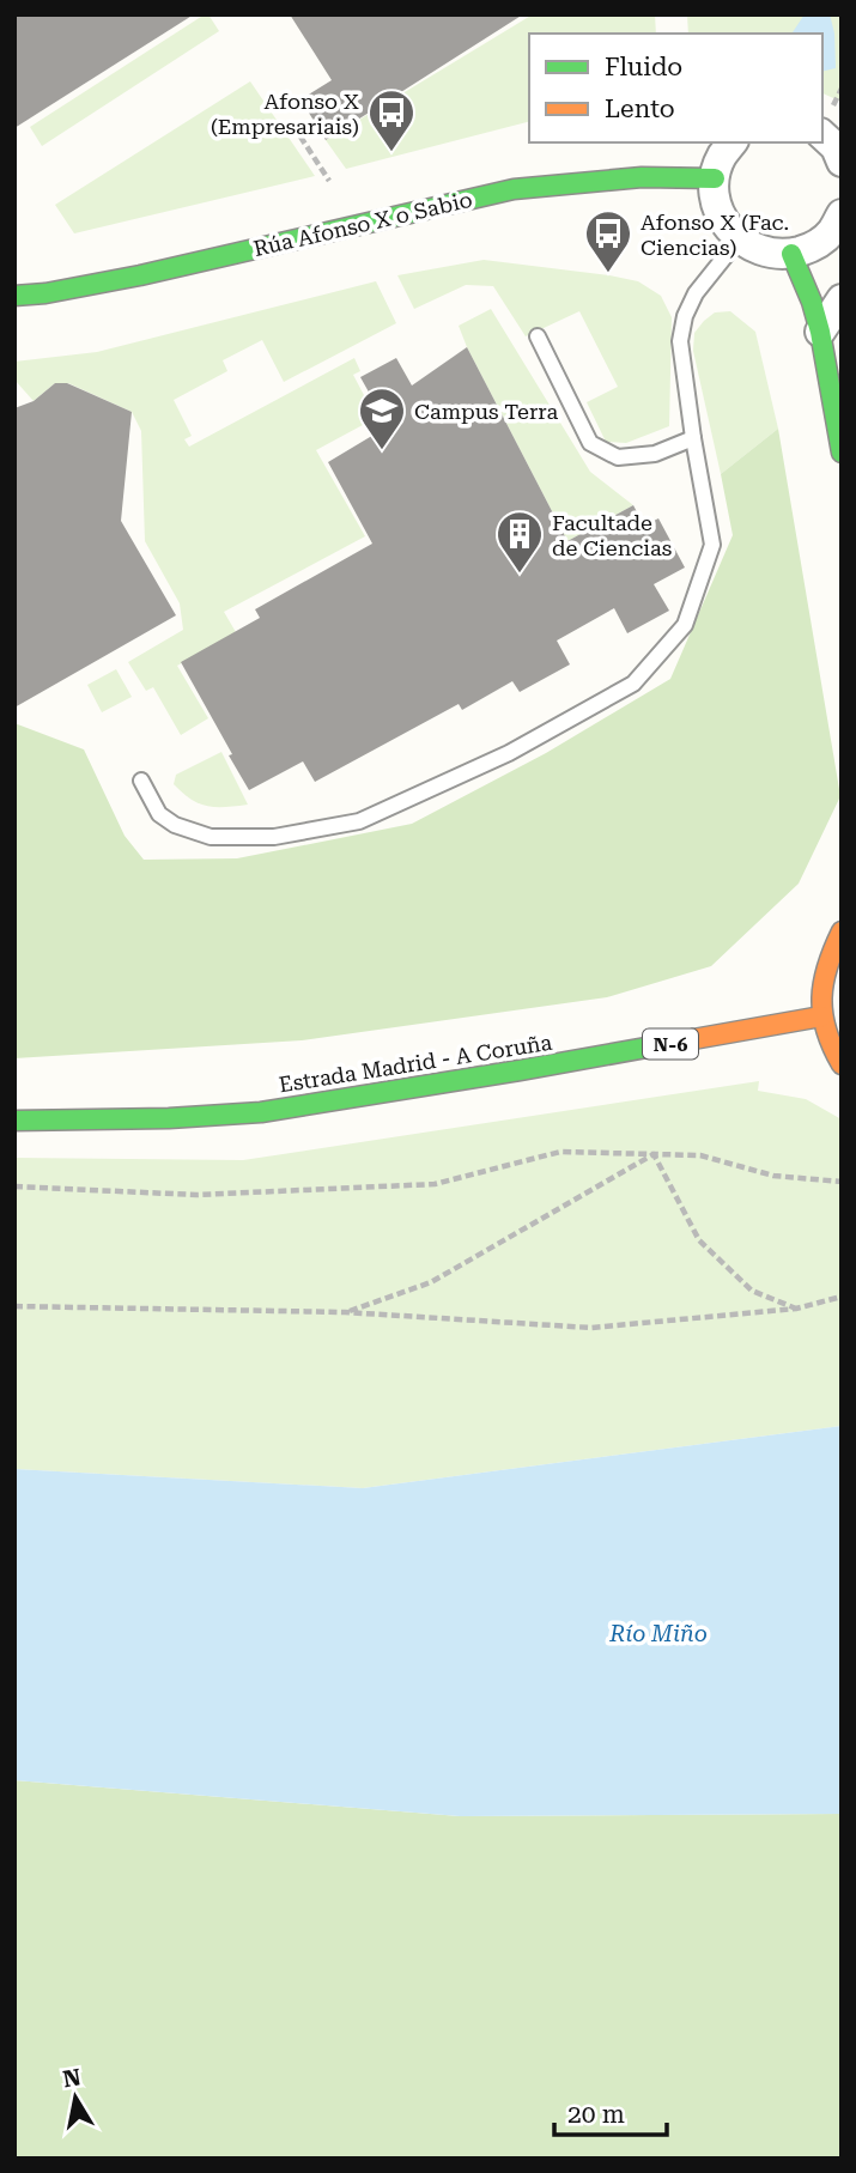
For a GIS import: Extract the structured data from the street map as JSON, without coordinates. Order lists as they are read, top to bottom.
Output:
{
  "streets": {
    "main road": ["Rúa Afonso X o Sabio", "N-6", "Estrada Madrid - A Coruña"]
  },
  "water": ["Río Miño"],
  "places": {
    "bus stop": ["Afonso X (Empresariais)", "Afonso X (Fac. Ciencias)"],
    "school or university": ["Campus Terra"],
    "building": ["Facultade de Ciencias"]
  },
  "legend": ["Fluido", "Lento"],
  "scale_bar": "20 m",
  "north": "top"
}
